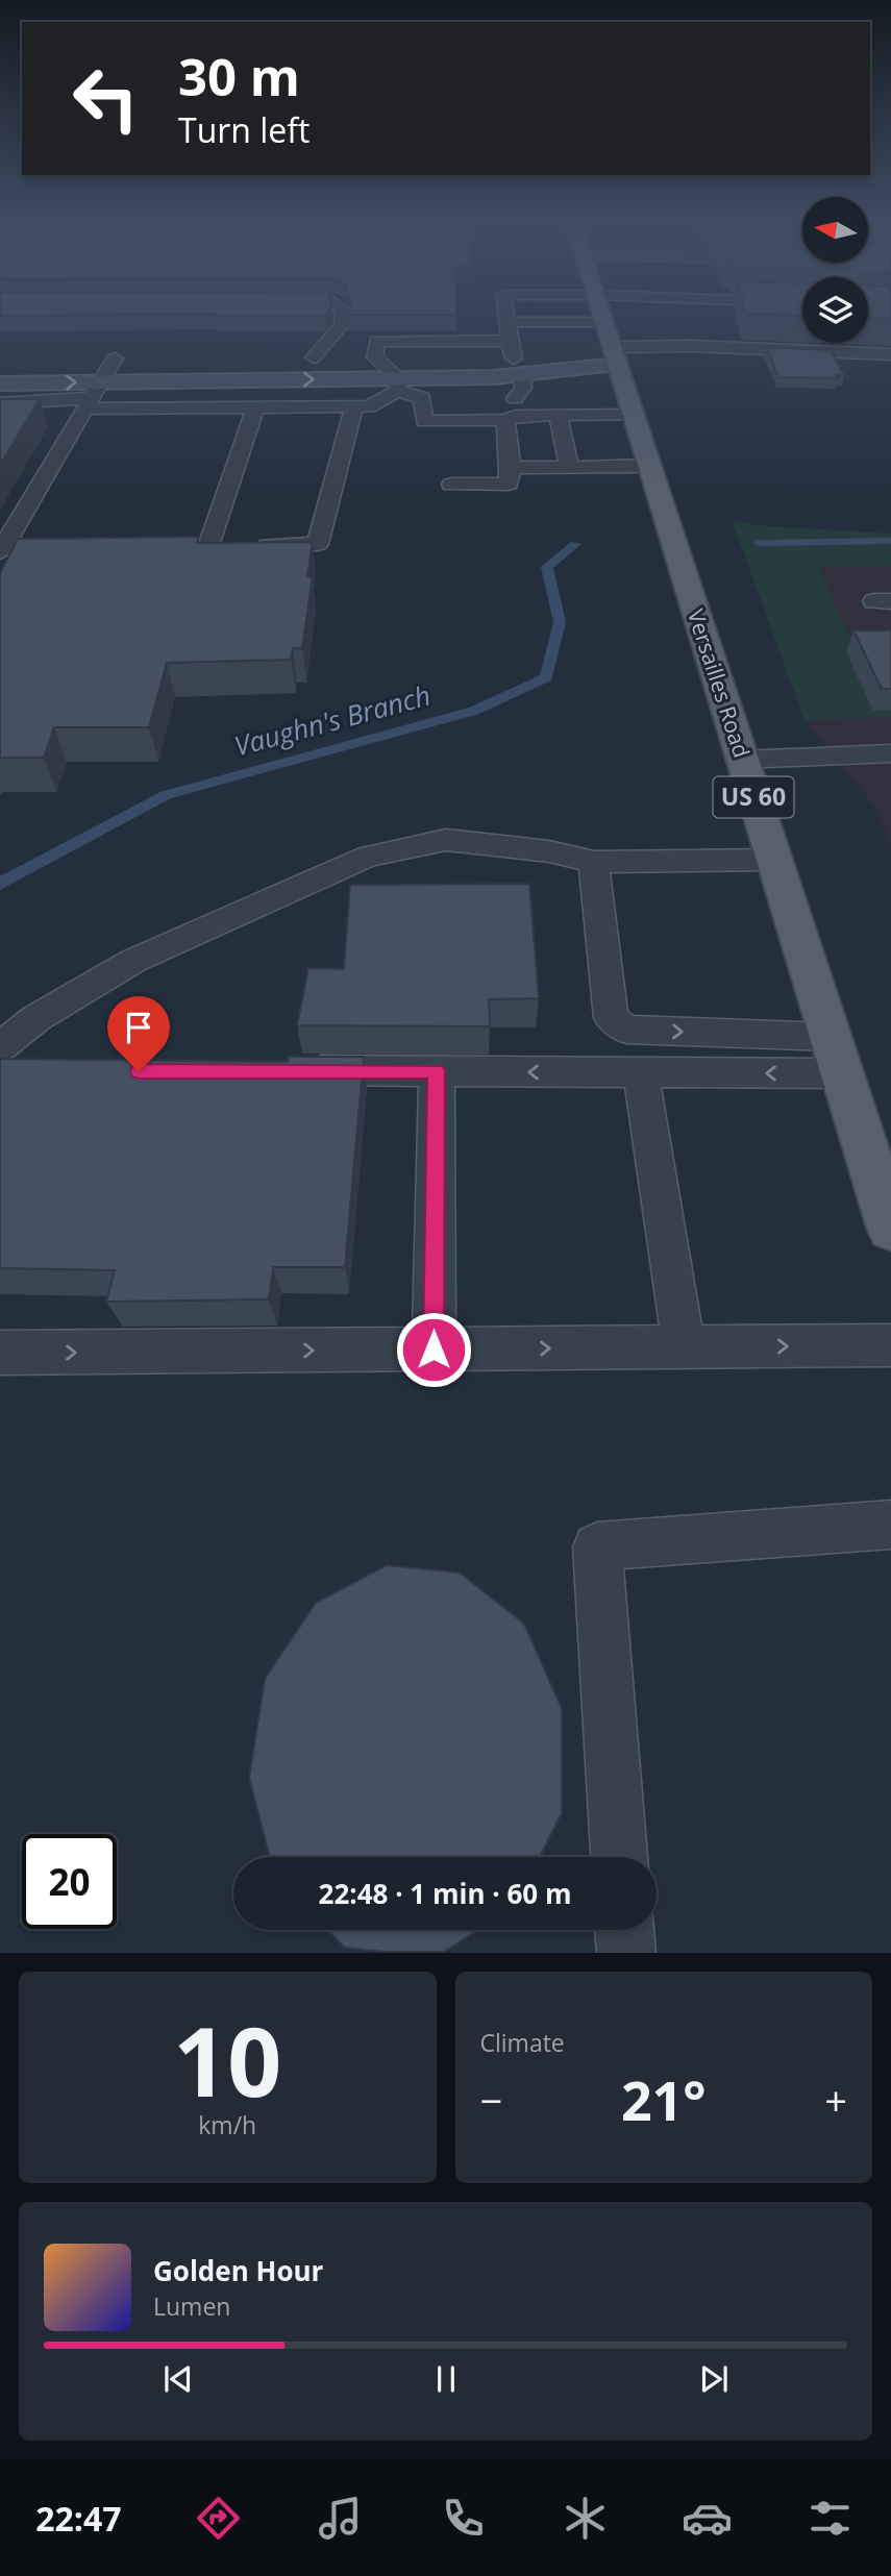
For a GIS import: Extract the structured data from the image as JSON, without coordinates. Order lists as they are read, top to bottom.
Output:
{
  "streets": {
    "main road": ["Versailles Road", "US 60"]
  },
  "water": ["Vaughn's Branch"],
  "north": "left",
  "page": {
    "turn": ["30 m", "Turn left"],
    "limit": "20",
    "trip": "22:48 · 1 min · 60 m",
    "tile": [
      ["10", "km/h"],
      "Climate"
    ],
    "heat": ["−", "21°", "+"],
    "song": ["Golden Hour", "Lumen"],
    "tabs": "22:47"
  }
}
